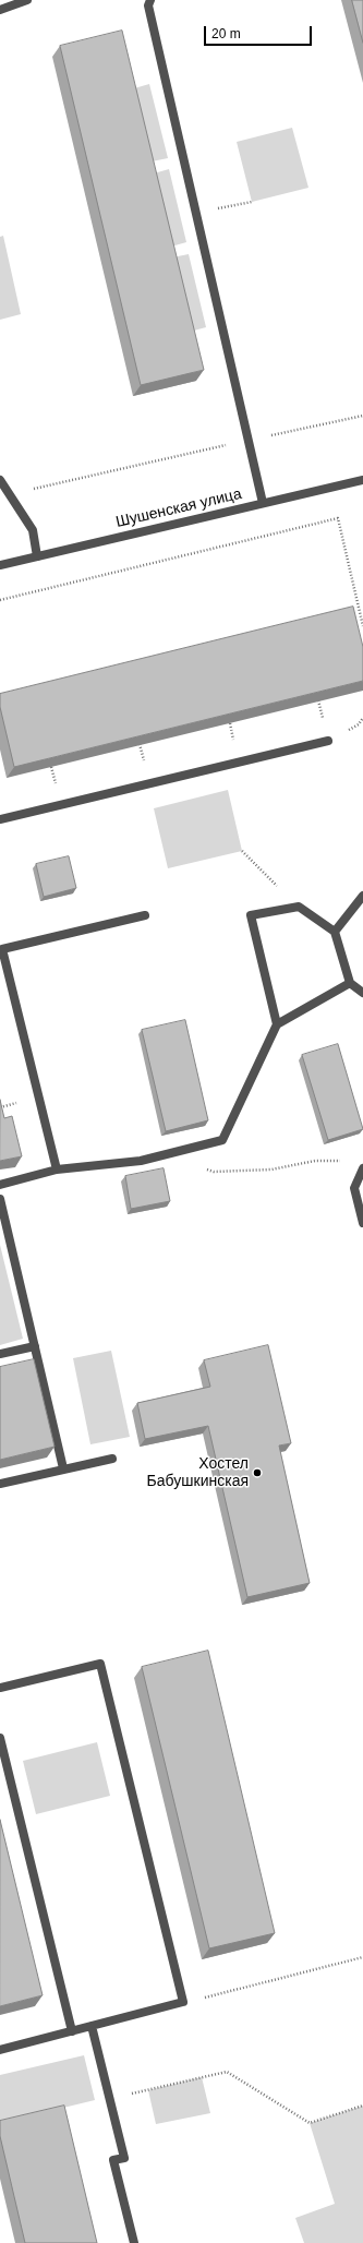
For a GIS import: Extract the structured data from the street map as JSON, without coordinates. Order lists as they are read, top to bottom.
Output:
{
  "streets": {
    "street": ["Шушенская улица"]
  },
  "places": ["Хостел Бабушкинская"],
  "scale_bar": "20 m"
}
